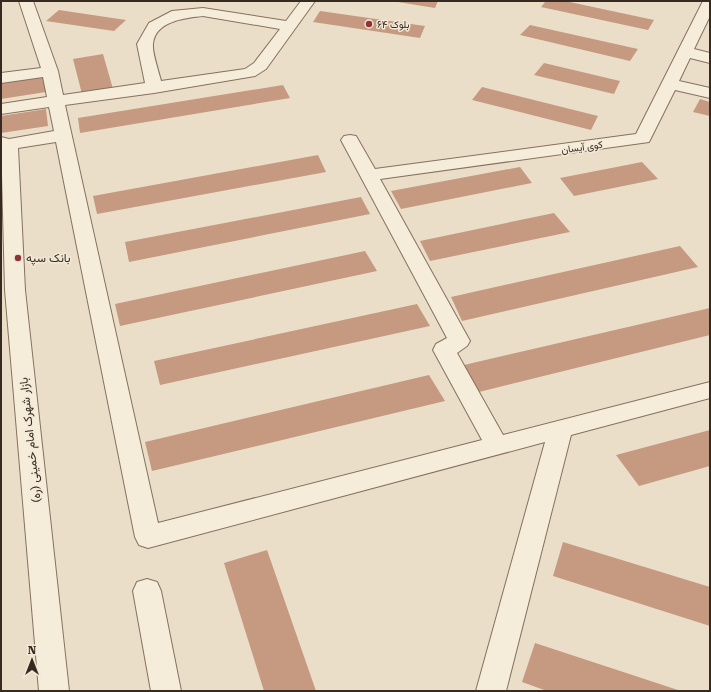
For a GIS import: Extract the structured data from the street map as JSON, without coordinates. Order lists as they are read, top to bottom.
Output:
{
  "streets": {
    "street": ["کوی آیسان", "بازار شهرک امام خمینی (ره)"]
  },
  "places": ["بلوک ۶۴", "بانک سپه"],
  "north": "top"
}
